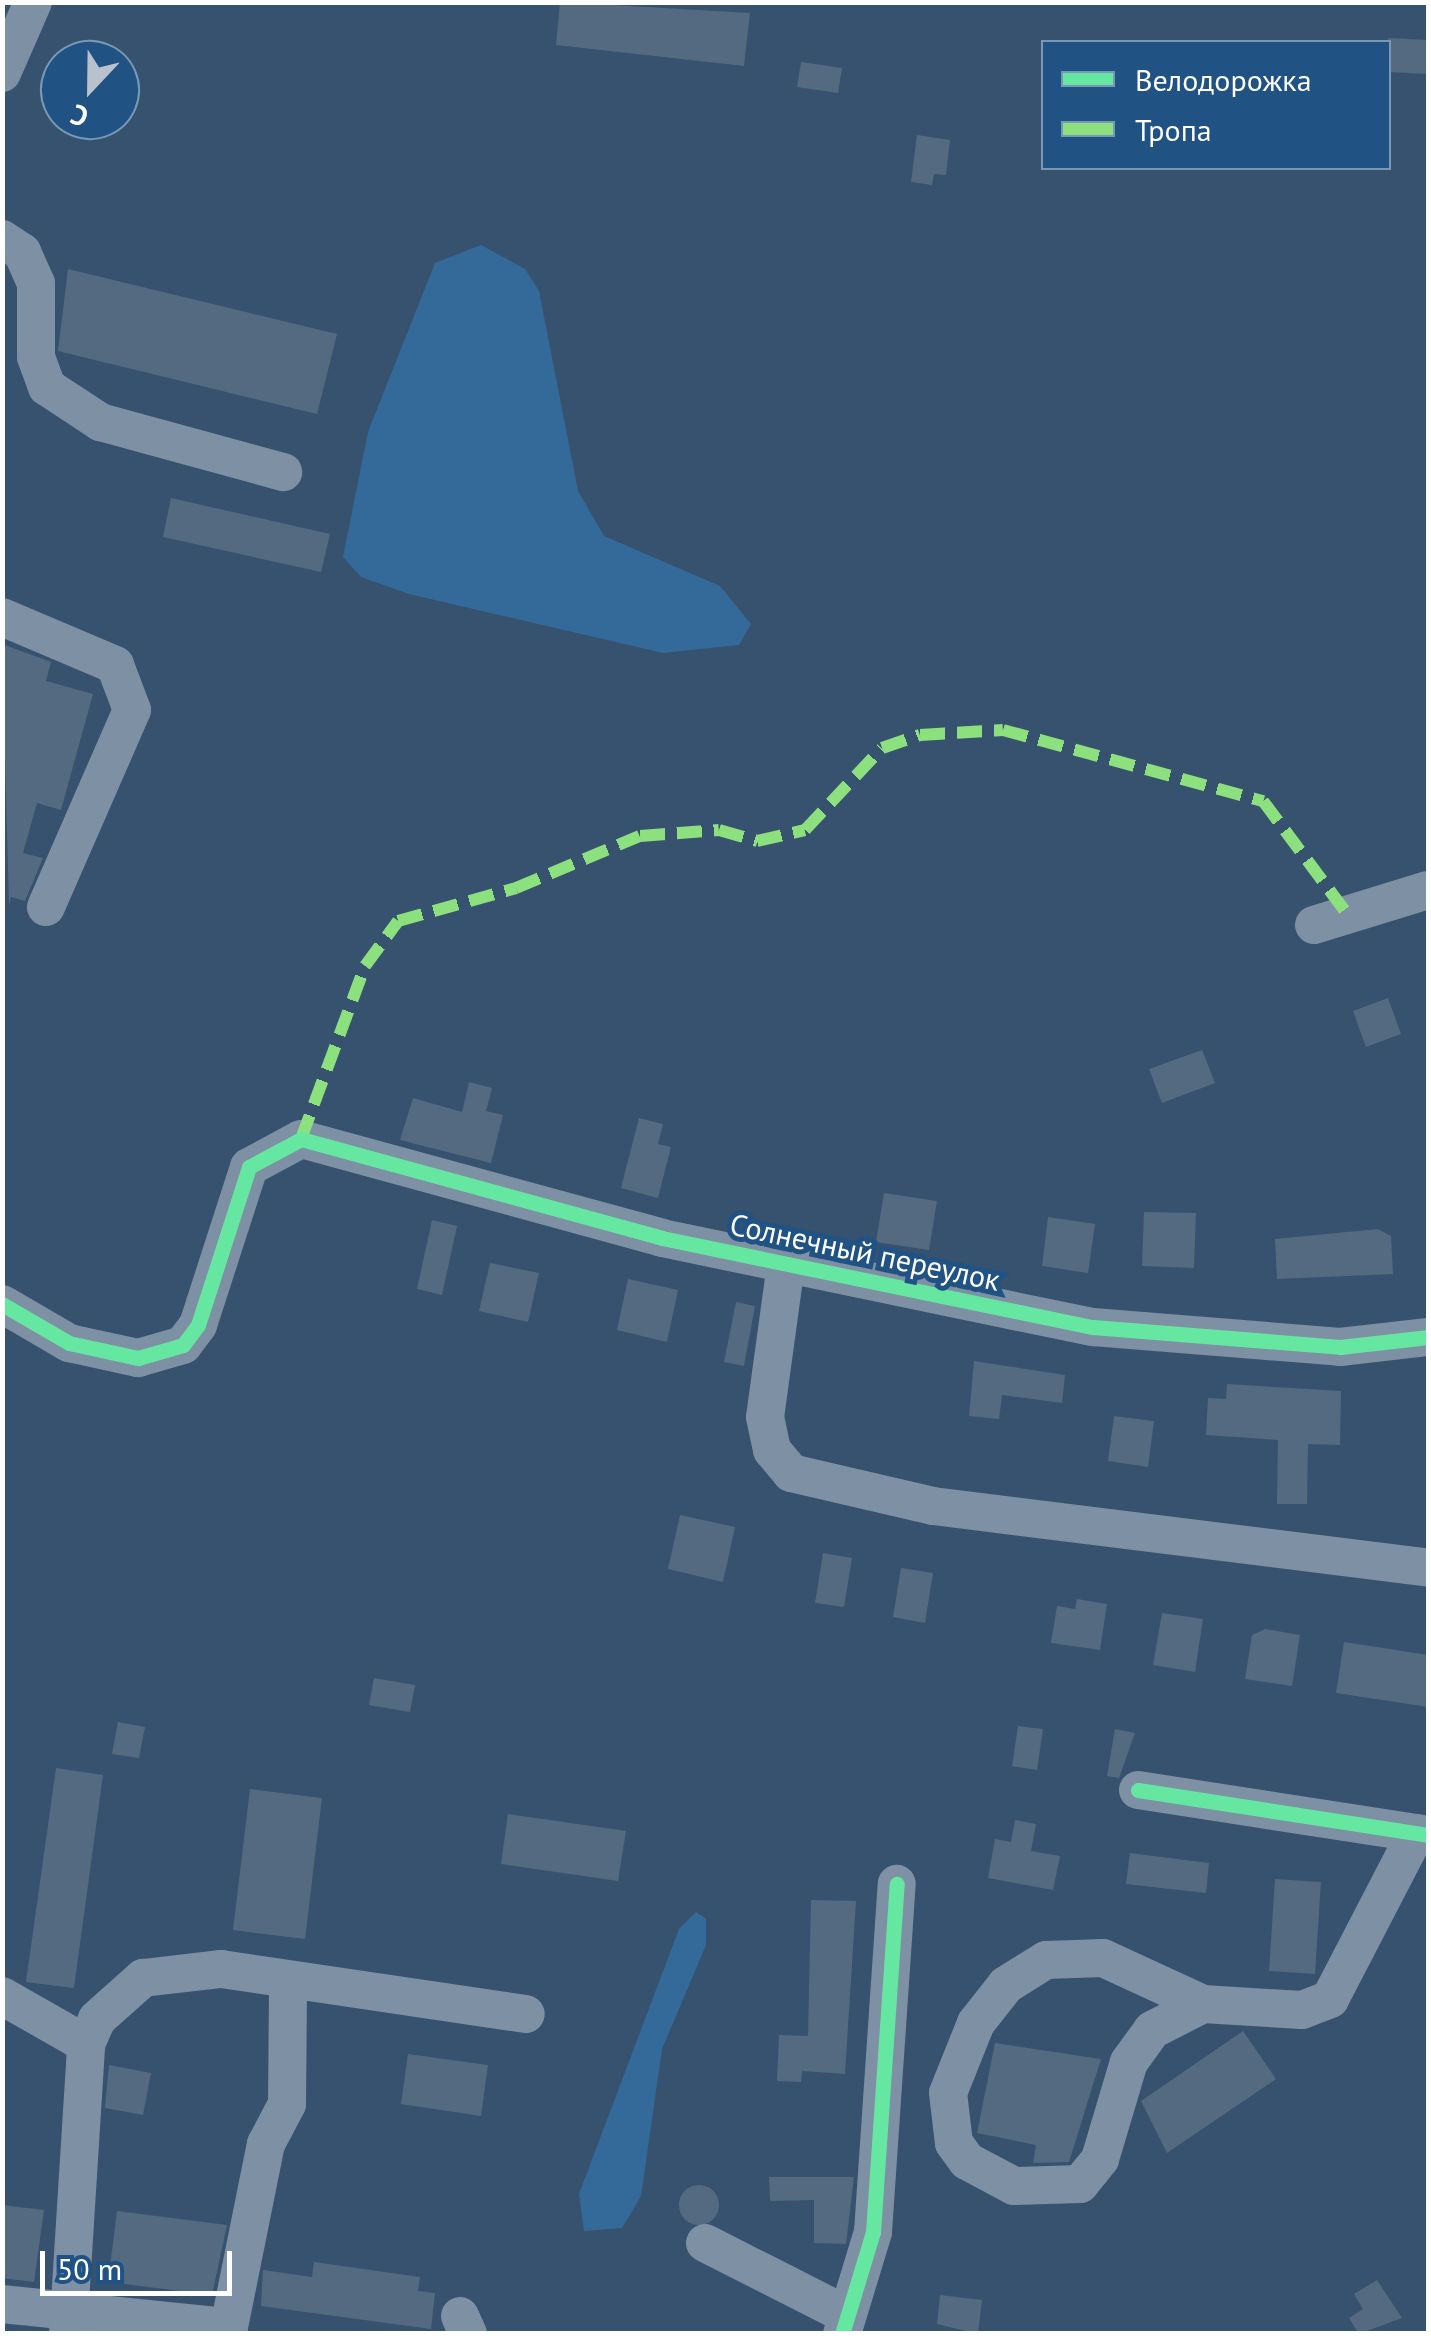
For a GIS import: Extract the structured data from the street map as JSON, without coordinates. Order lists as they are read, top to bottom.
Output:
{
  "streets": {
    "street": ["Солнечный переулок"]
  },
  "legend": ["Велодорожка", "Тропа"],
  "scale_bar": "50 m",
  "north": "bottom"
}
